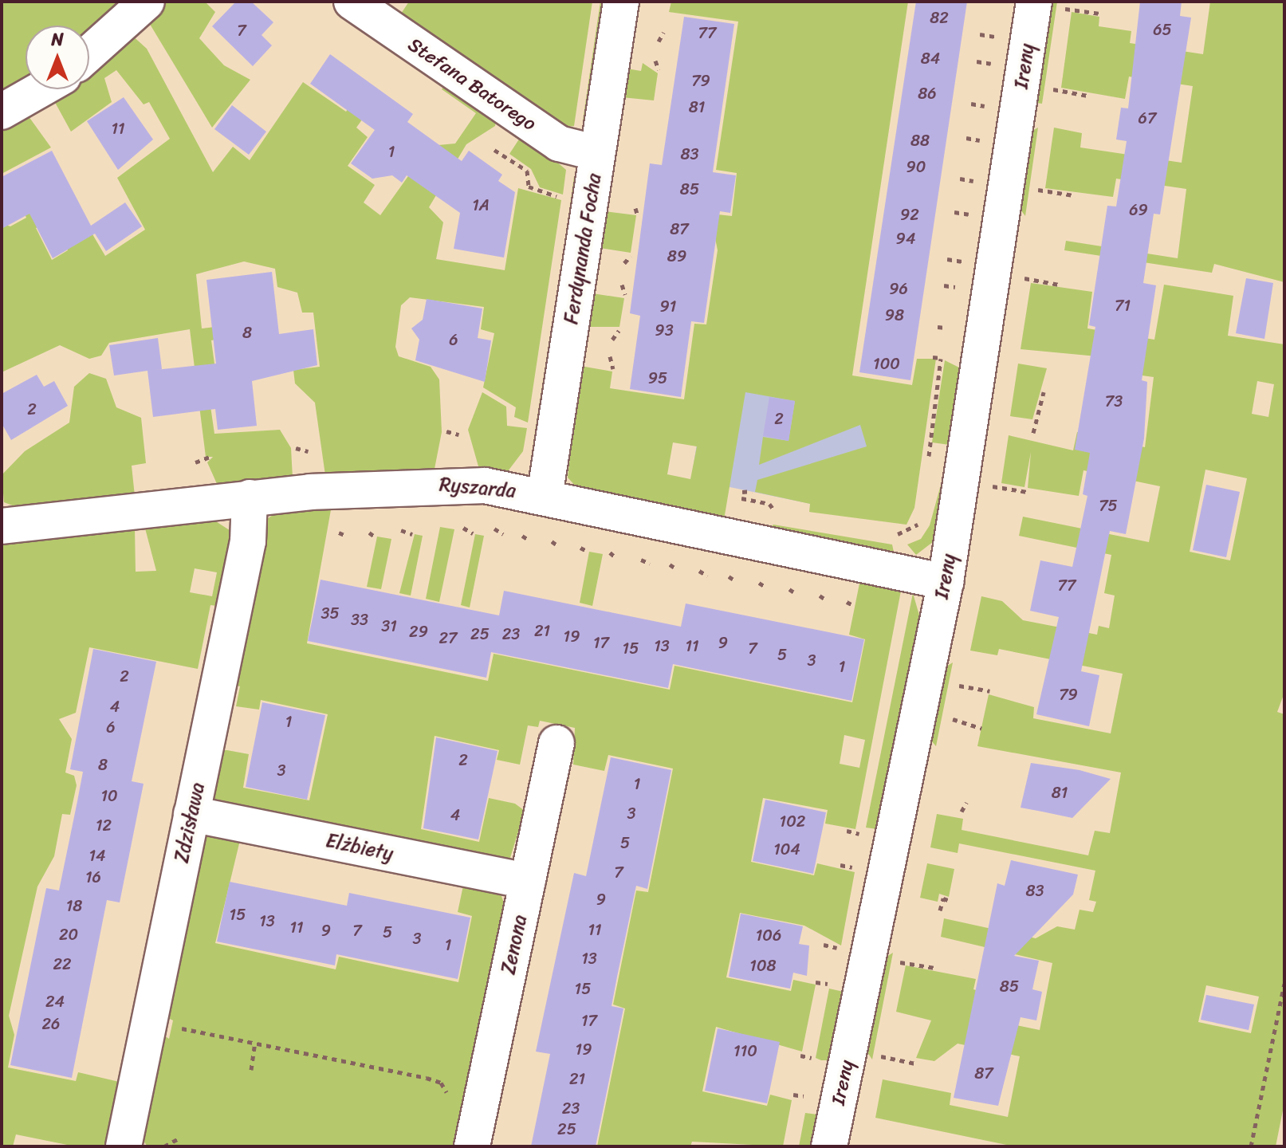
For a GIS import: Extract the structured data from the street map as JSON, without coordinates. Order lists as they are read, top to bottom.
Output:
{
  "streets": {
    "street": [
      "Ireny",
      "Stefana Batorego",
      "Ferdynanda Focha",
      "Ryszarda",
      "Zdzisława",
      "Elżbiety",
      "Zenona"
    ]
  },
  "crossings": [
    ["Ireny", "Ryszarda"],
    ["Stefana Batorego", "Ferdynanda Focha"],
    ["Ferdynanda Focha", "Ryszarda"],
    ["Ryszarda", "Zdzisława"],
    ["Zdzisława", "Elżbiety"],
    ["Elżbiety", "Zenona"]
  ],
  "house_numbers": [
    "82",
    "65",
    "7",
    "77",
    "84",
    "79",
    "86",
    "81",
    "67",
    "11",
    "88",
    "1",
    "83",
    "90",
    "85",
    "1A",
    "69",
    "92",
    "87",
    "94",
    "89",
    "96",
    "71",
    "91",
    "98",
    "93",
    "8",
    "6",
    "100",
    "95",
    "73",
    "2",
    "2",
    "75",
    "77",
    "35",
    "33",
    "31",
    "21",
    "29",
    "25",
    "23",
    "19",
    "27",
    "17",
    "9",
    "13",
    "11",
    "15",
    "7",
    "5",
    "3",
    "1",
    "2",
    "79",
    "4",
    "1",
    "6",
    "2",
    "8",
    "3",
    "1",
    "81",
    "10",
    "3",
    "4",
    "102",
    "12",
    "5",
    "104",
    "14",
    "7",
    "16",
    "83",
    "9",
    "18",
    "15",
    "13",
    "11",
    "11",
    "9",
    "7",
    "5",
    "20",
    "106",
    "3",
    "1",
    "13",
    "22",
    "108",
    "85",
    "15",
    "24",
    "17",
    "26",
    "19",
    "110",
    "87",
    "21",
    "23",
    "25"
  ],
  "north": "top"
}
